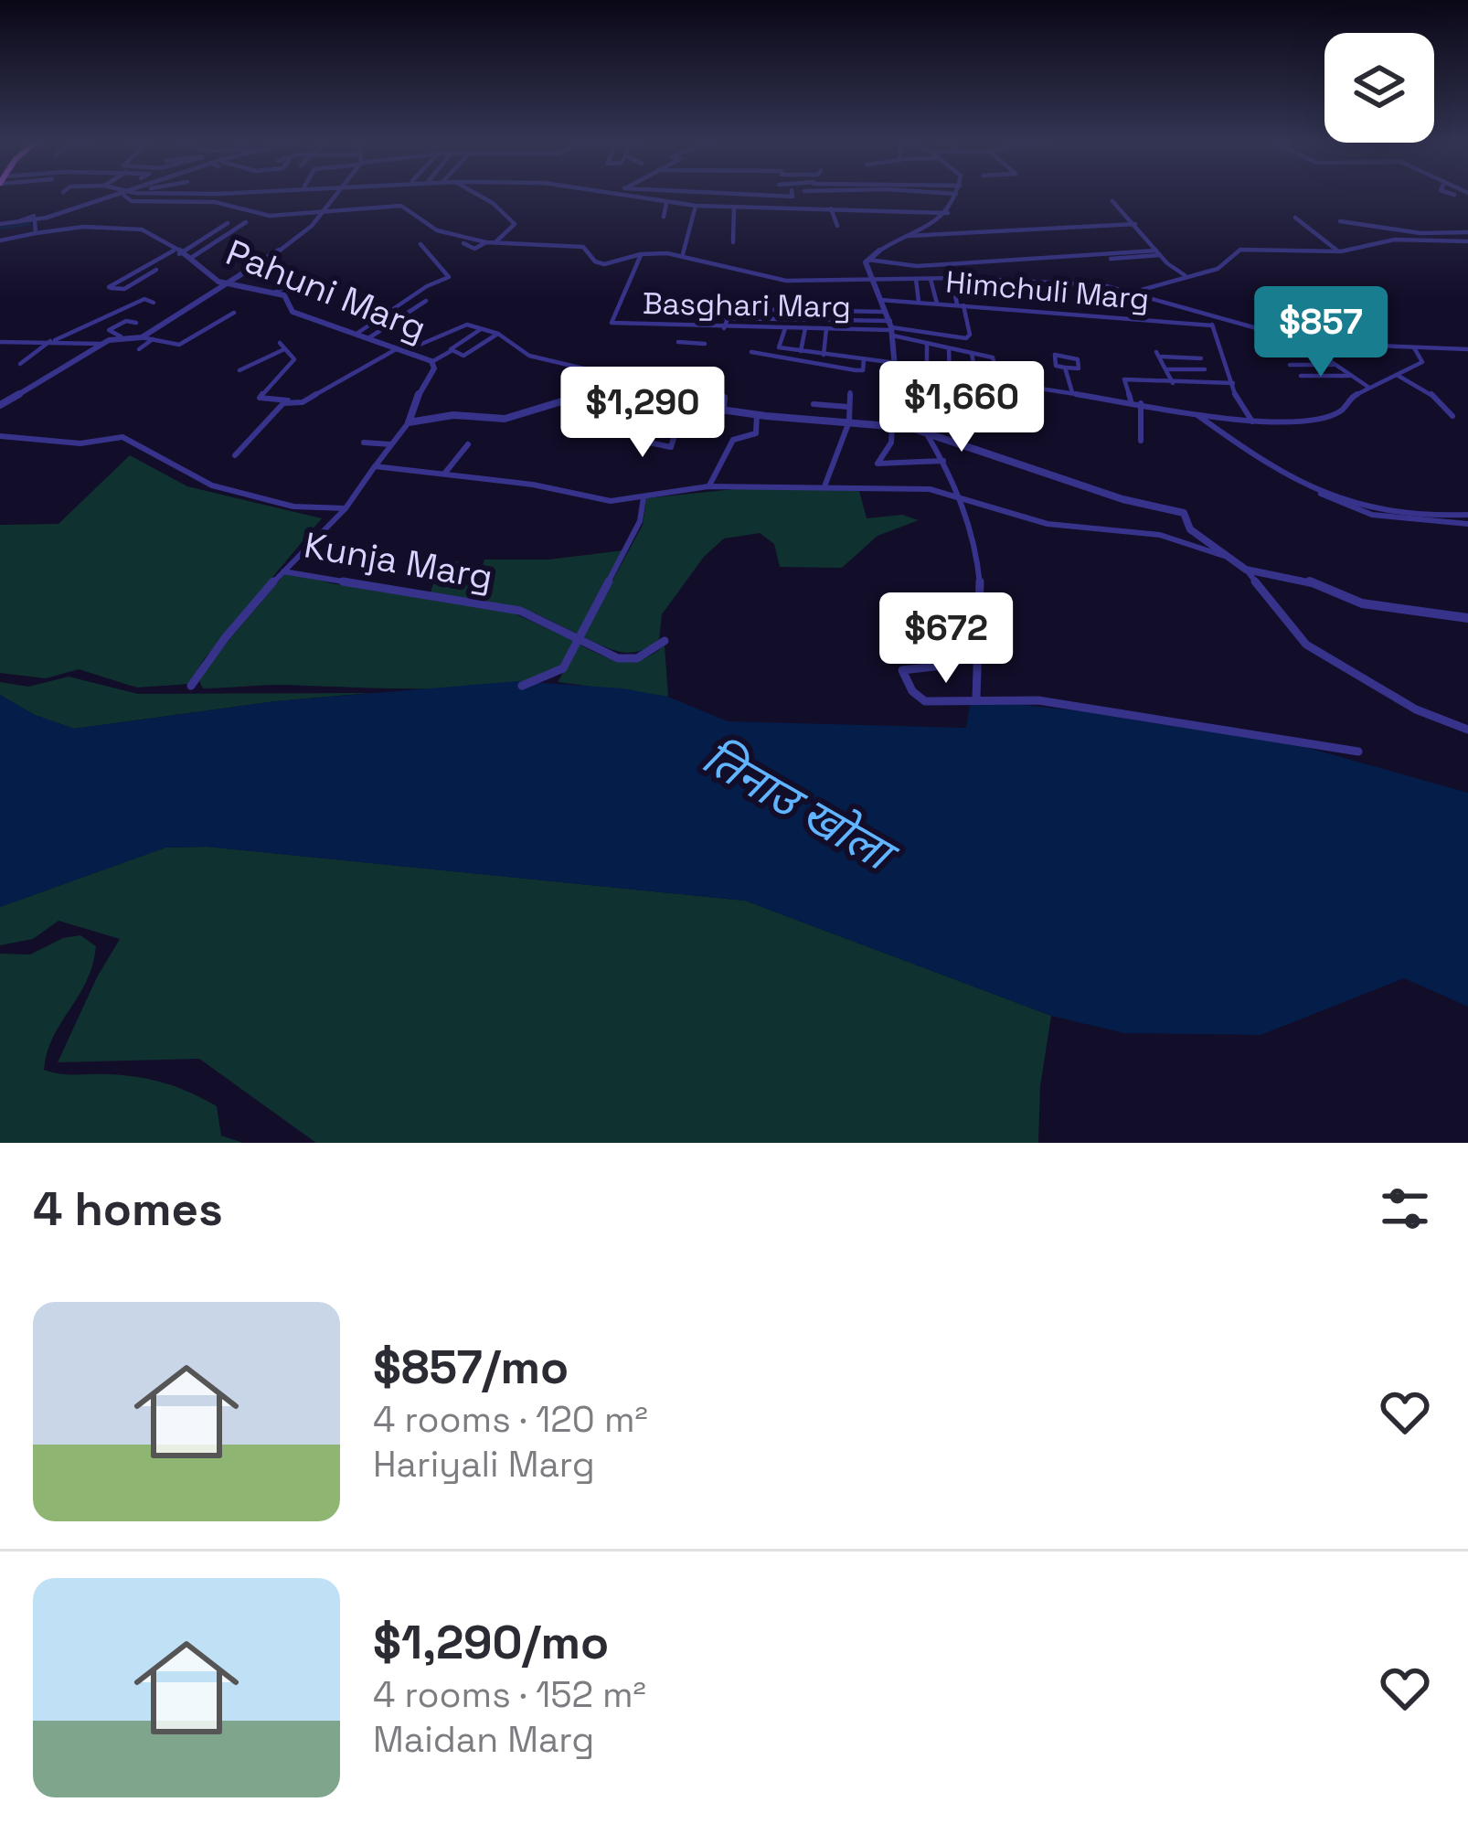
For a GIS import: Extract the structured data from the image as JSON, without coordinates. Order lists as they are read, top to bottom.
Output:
{
  "streets": {
    "street": [
      "Pahuni Marg",
      "Himchuli Marg",
      "Basghari Marg",
      "Kunja Marg"
    ]
  },
  "crossings": [
    ["Pahuni Marg", "Kunja Marg"]
  ],
  "water": ["तिनाउ खोला"],
  "page": {
    "price": [
      "$857",
      "$1,660",
      "$1,290",
      "$672"
    ],
    "heading": "4 homes",
    "list": [
      {
        "name": "$857/mo",
        "note": "4 rooms · 120 m² · Hariyali Marg"
      },
      {
        "name": "$1,290/mo",
        "note": "4 rooms · 152 m² · Maidan Marg"
      }
    ]
  }
}
